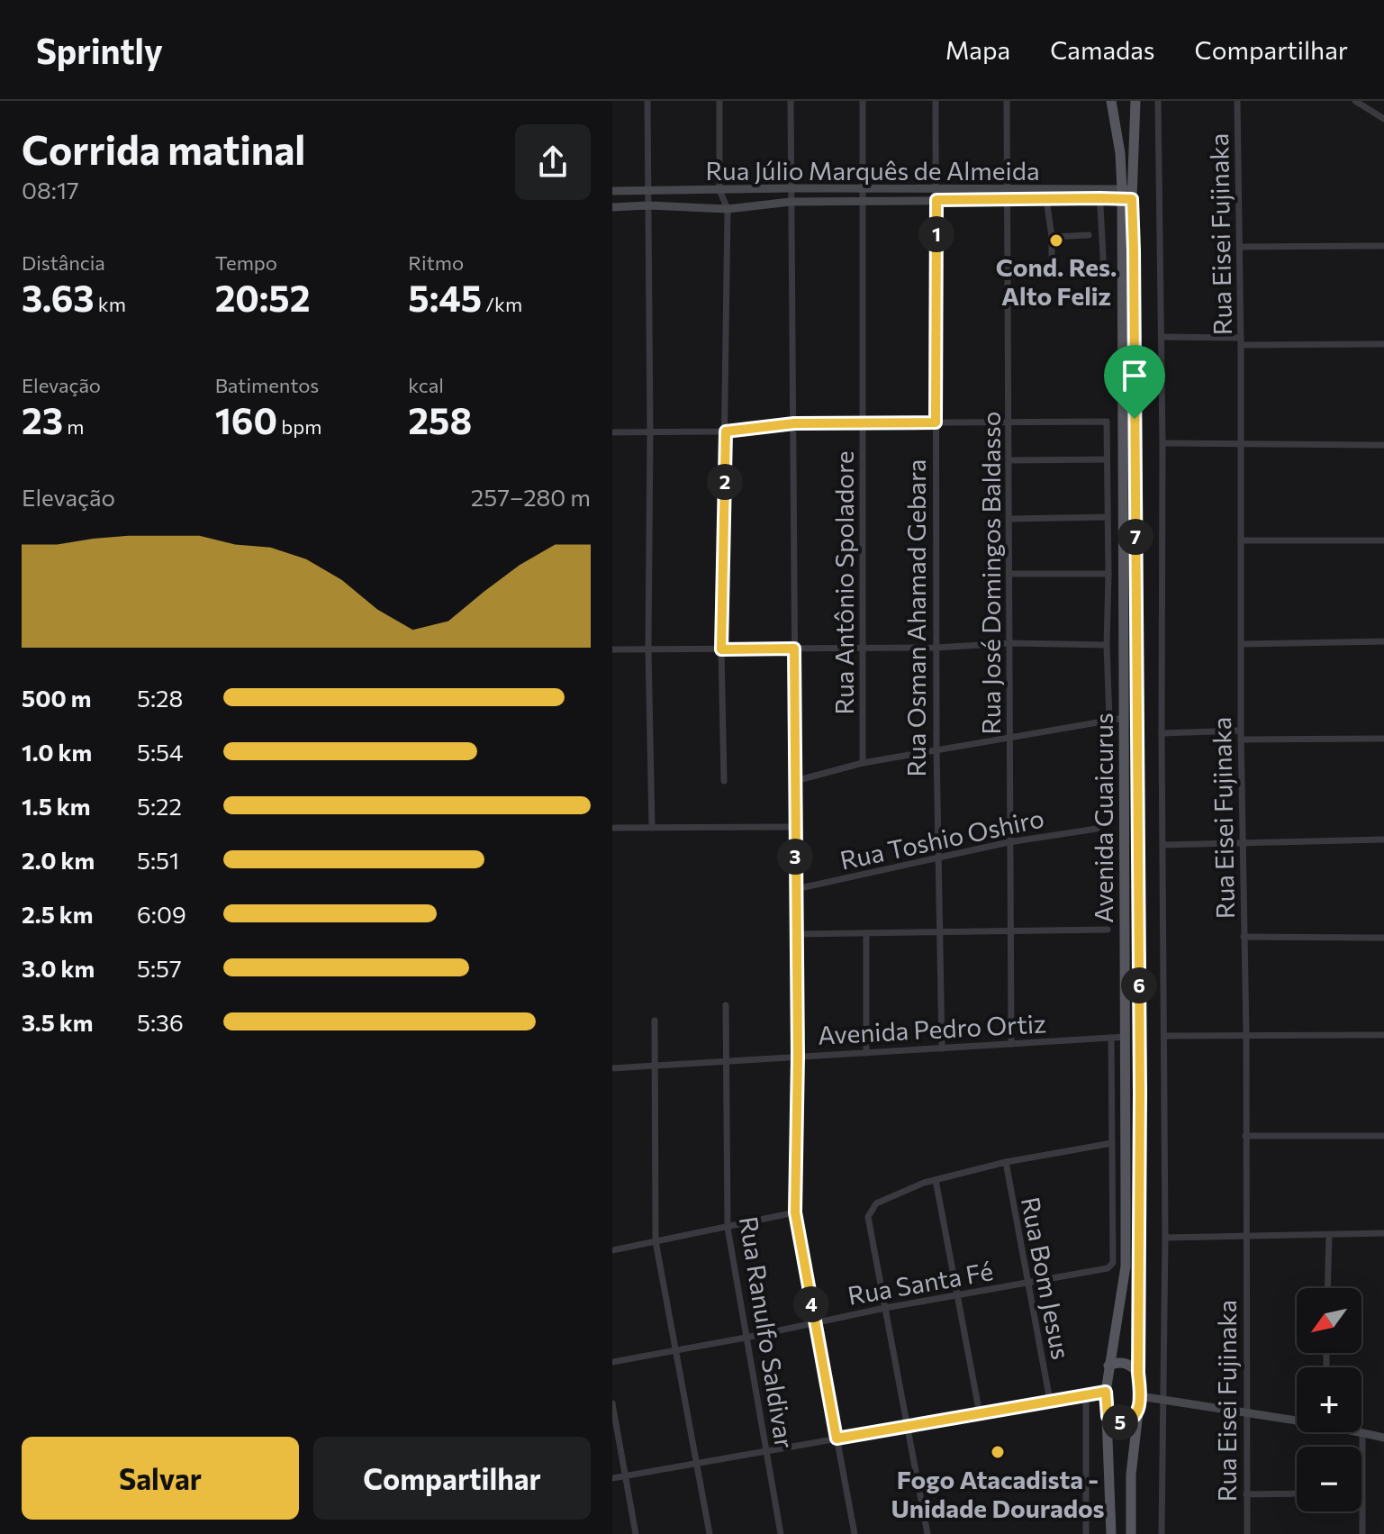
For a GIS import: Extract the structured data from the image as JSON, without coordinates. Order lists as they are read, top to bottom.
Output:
{
  "streets": {
    "main road": ["Avenida Guaicurus"],
    "street": [
      "Rua Júlio Marquês de Almeida",
      "Rua Eisei Fujinaka",
      "Rua José Domingos Baldasso",
      "Rua Antônio Spoladore",
      "Rua Osman Ahamad Gebara",
      "Rua Toshio Oshiro",
      "Avenida Pedro Ortiz",
      "Rua Bom Jesus",
      "Rua Santa Fé",
      "Rua Ranulfo Saldivar"
    ]
  },
  "crossings": [
    ["Rua Júlio Marquês de Almeida", "Rua José Domingos Baldasso"],
    ["Rua Júlio Marquês de Almeida", "Rua Antônio Spoladore"],
    ["Rua Júlio Marquês de Almeida", "Rua Osman Ahamad Gebara"],
    ["Rua Júlio Marquês de Almeida", "Avenida Guaicurus"],
    ["Rua José Domingos Baldasso", "Rua Toshio Oshiro"],
    ["Rua José Domingos Baldasso", "Avenida Pedro Ortiz"],
    ["Rua Osman Ahamad Gebara", "Rua Toshio Oshiro"],
    ["Rua Osman Ahamad Gebara", "Avenida Pedro Ortiz"],
    ["Avenida Guaicurus", "Avenida Pedro Ortiz"],
    ["Avenida Pedro Ortiz", "Rua Ranulfo Saldivar"],
    ["Rua Bom Jesus", "Rua Santa Fé"],
    ["Rua Santa Fé", "Rua Ranulfo Saldivar"]
  ],
  "places": ["Cond. Res. Alto Feliz", "Fogo Atacadista - Unidade Dourados"],
  "north": "bottom left",
  "page": {
    "header": "Sprintly",
    "nav": ["Mapa", "Camadas", "Compartilhar"],
    "heading": ["Corrida matinal", "08:17"],
    "pins": [
      "1",
      "2",
      "7",
      "3",
      "6",
      "4",
      "5"
    ],
    "stats": [
      ["Distância", "3.63 km"],
      ["Tempo", "20:52"],
      ["Ritmo", "5:45 /km"],
      ["Elevação", "23 m"],
      ["Batimentos", "160 bpm"],
      ["kcal", "258"]
    ],
    "chart": ["Elevação", "257–280 m"],
    "list": [
      {
        "name": "500 m",
        "note": "5:28"
      },
      {
        "name": "1.0 km",
        "note": "5:54"
      },
      {
        "name": "1.5 km",
        "note": "5:22"
      },
      {
        "name": "2.0 km",
        "note": "5:51"
      },
      {
        "name": "2.5 km",
        "note": "6:09"
      },
      {
        "name": "3.0 km",
        "note": "5:57"
      },
      {
        "name": "3.5 km",
        "note": "5:36"
      }
    ],
    "map_buttons": ["+", "−"],
    "buttons": ["Salvar", "Compartilhar"]
  }
}
